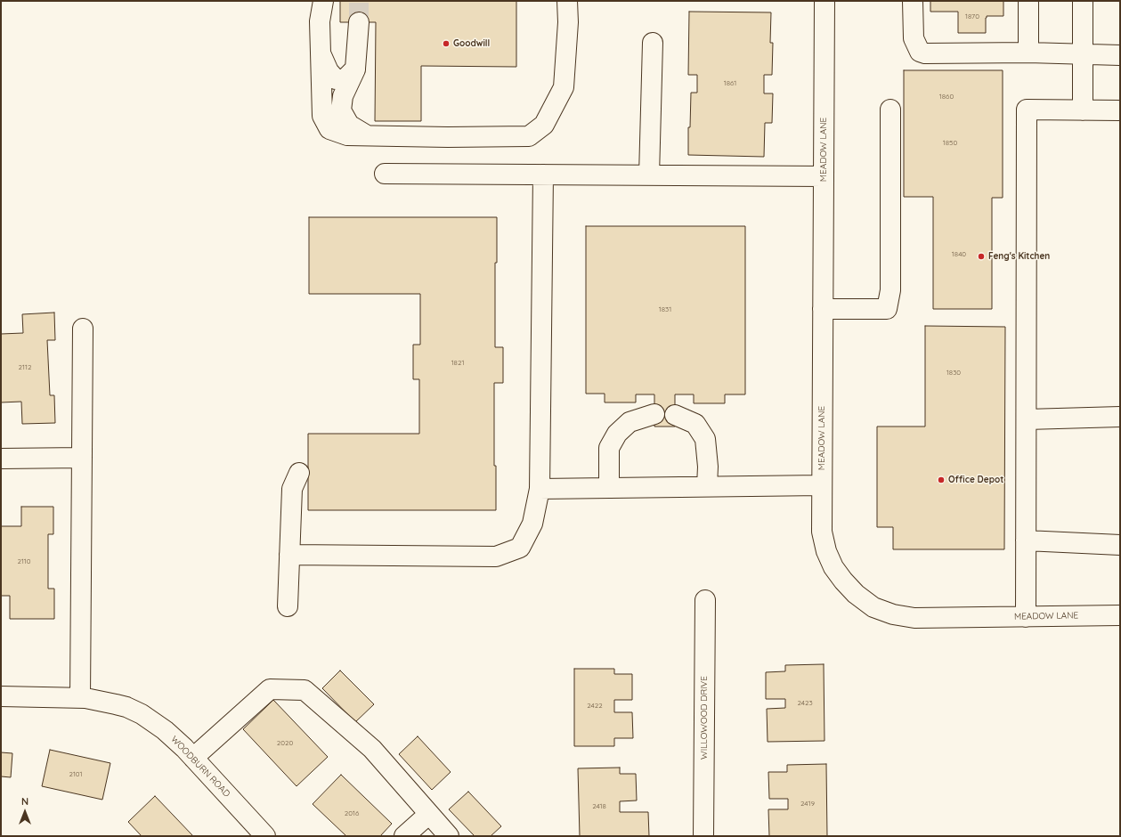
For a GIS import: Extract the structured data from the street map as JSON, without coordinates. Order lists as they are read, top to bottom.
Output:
{
  "streets": {
    "street": ["MEADOW LANE", "WILLOWOOD DRIVE", "WOODBURN ROAD"]
  },
  "places": ["Goodwill", "Feng's Kitchen", "Office Depot"],
  "house_numbers": [
    "1870",
    "1861",
    "1860",
    "1850",
    "1840",
    "1831",
    "1821",
    "2112",
    "1830",
    "2110",
    "2423",
    "2422",
    "2020",
    "2101",
    "2419",
    "2418",
    "2016"
  ],
  "north": "top"
}
